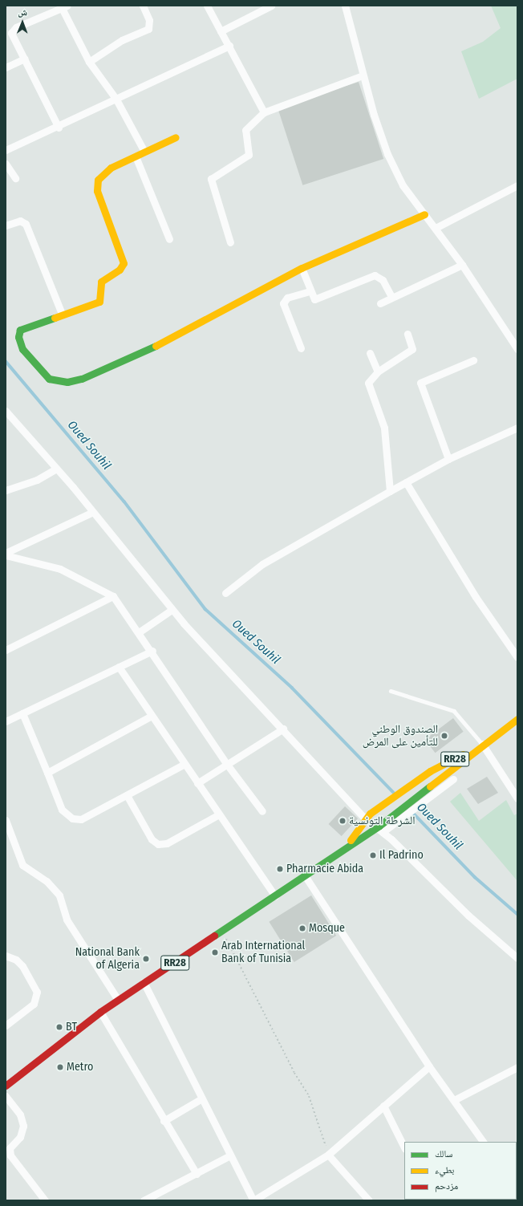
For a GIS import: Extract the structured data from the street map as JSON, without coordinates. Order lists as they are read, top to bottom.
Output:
{
  "streets": {
    "main road": ["RR28"]
  },
  "water": ["Oued Souhil"],
  "places": [
    "الصندوق الوطني للتأمين على المرض",
    "الشرطة التونسية",
    "Il Padrino",
    "Pharmacie Abida",
    "Mosque",
    "Arab International Bank of Tunisia",
    "National Bank of Algeria",
    "BT",
    "Metro"
  ],
  "legend": ["سالك", "بطيء", "مزدحم"],
  "north": "top"
}
